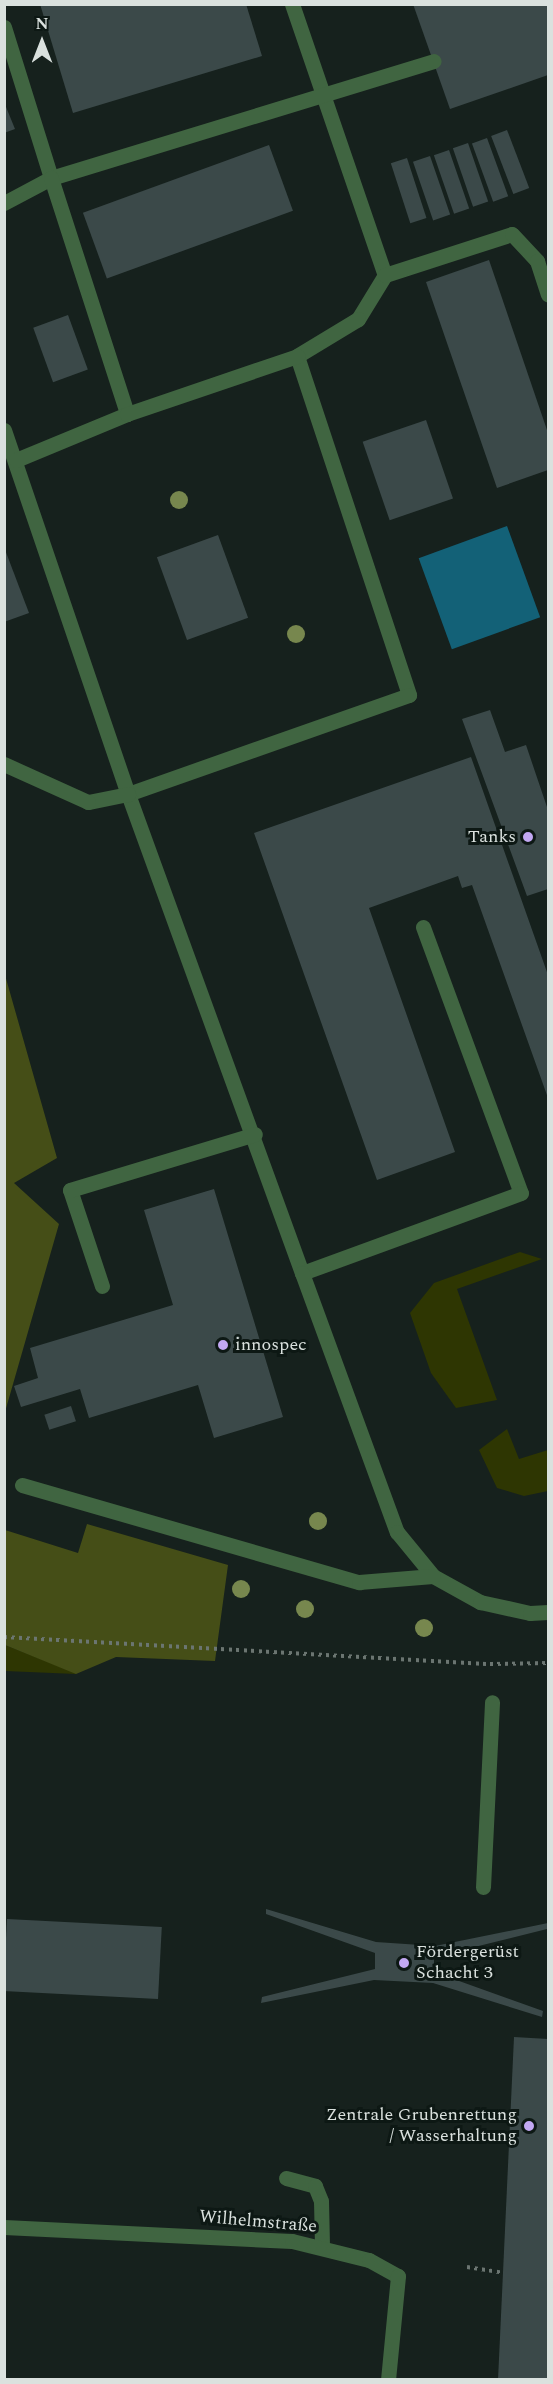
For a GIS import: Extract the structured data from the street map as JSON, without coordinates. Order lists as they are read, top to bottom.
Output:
{
  "streets": {
    "lane": ["Wilhelmstraße"]
  },
  "places": [
    "Tanks",
    "innospec",
    "Fördergerüst Schacht 3",
    "Zentrale Grubenrettung / Wasserhaltung"
  ],
  "north": "top"
}
